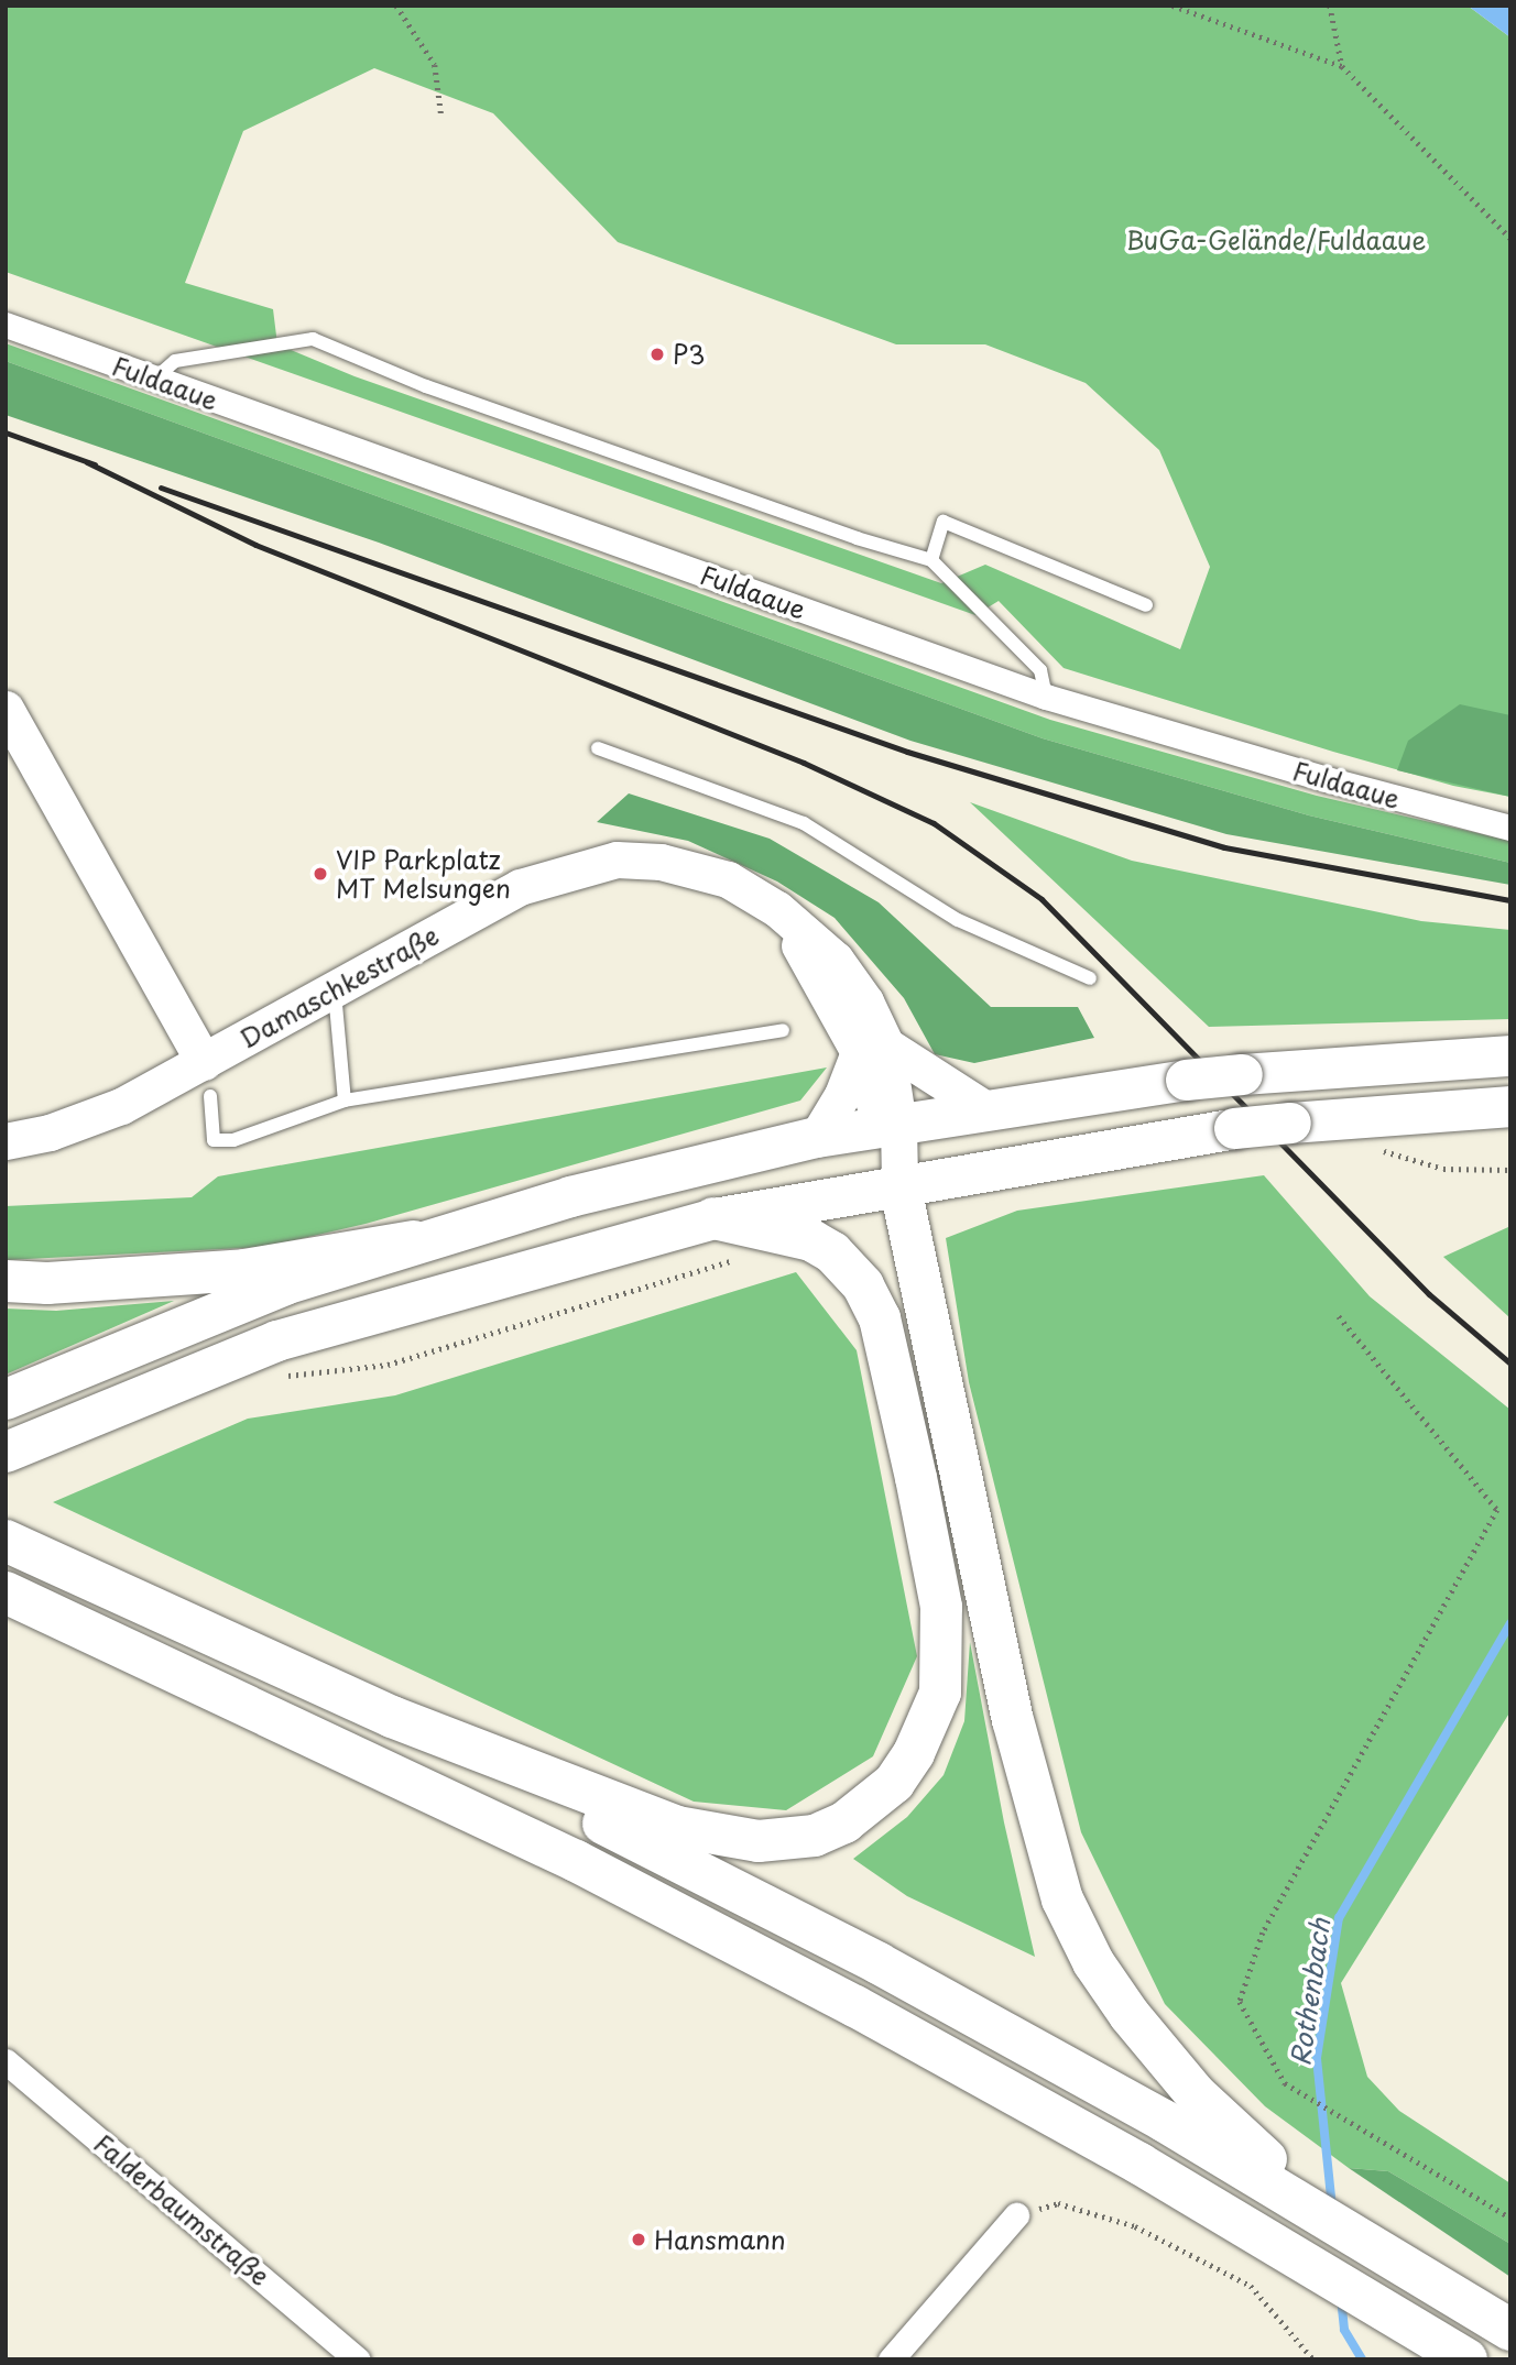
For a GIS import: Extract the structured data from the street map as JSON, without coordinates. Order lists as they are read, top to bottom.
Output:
{
  "streets": {
    "street": ["Fuldaaue", "Damaschkestraße", "Falderbaumstraße"]
  },
  "water": ["Rothenbach"],
  "parks": ["BuGa-Gelände/Fuldaaue"],
  "places": ["P3", "VIP Parkplatz MT Melsungen", "Hansmann"]
}
